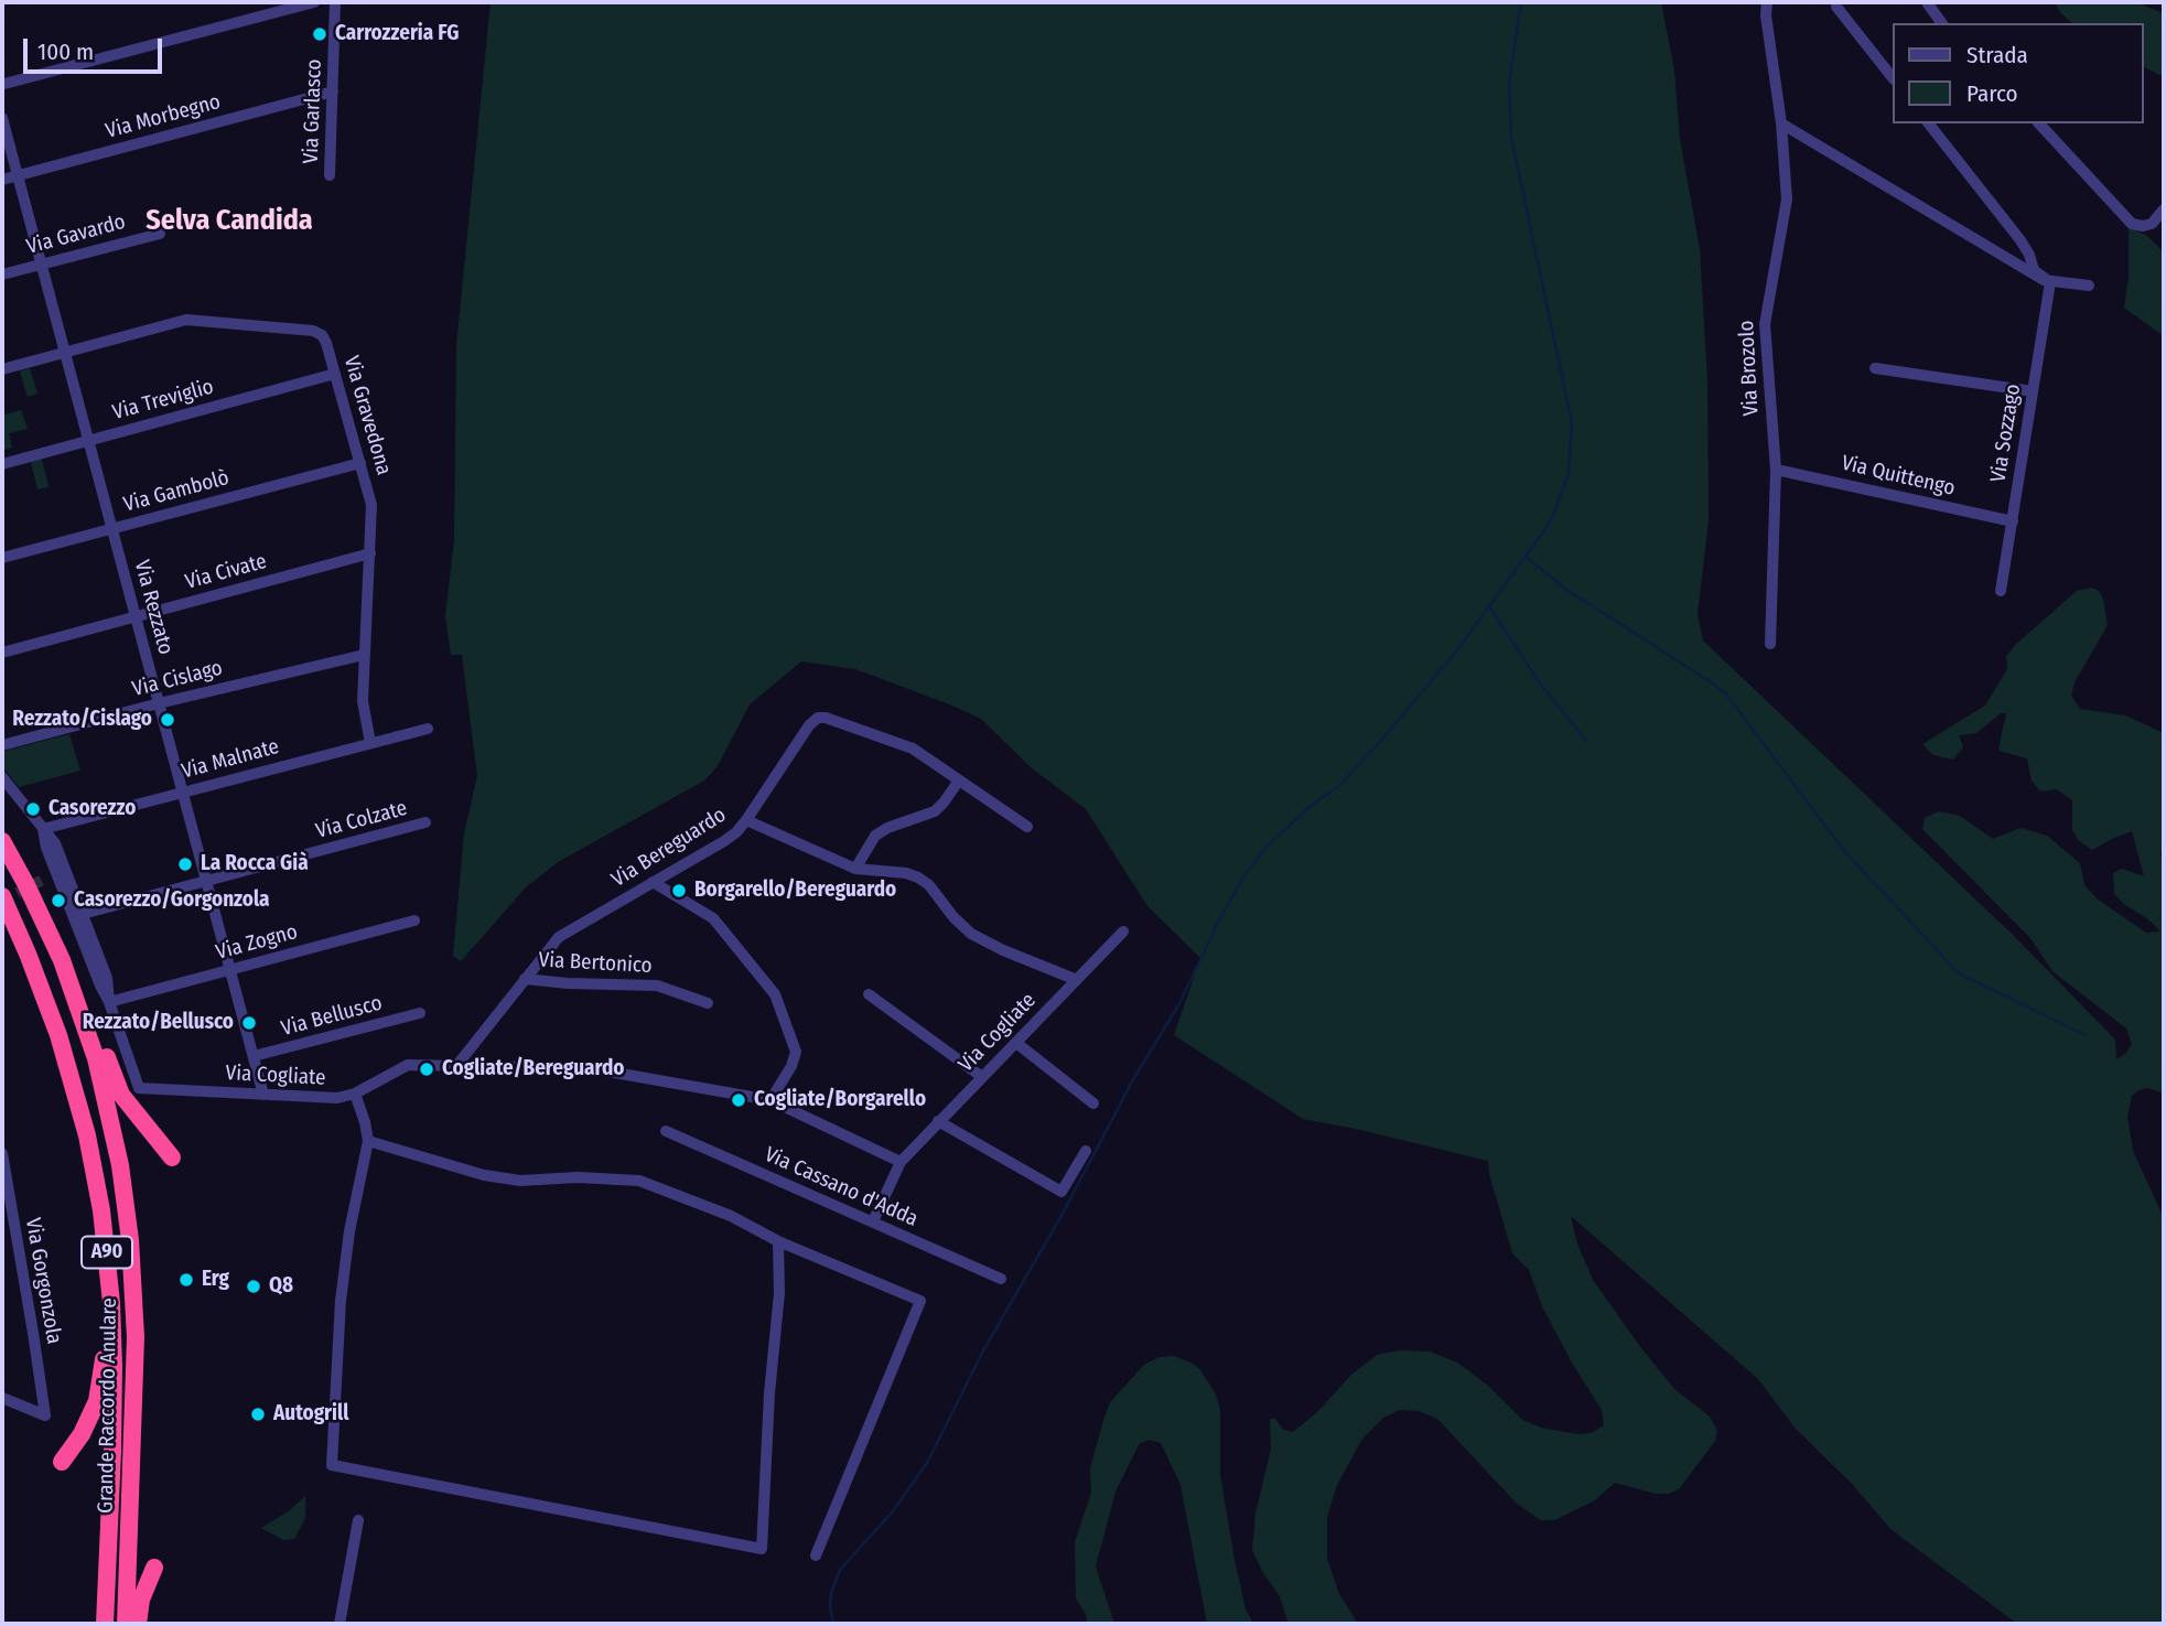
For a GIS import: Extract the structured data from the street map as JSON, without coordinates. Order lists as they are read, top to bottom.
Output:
{
  "streets": {
    "highway": ["A90", "Grande Raccordo Anulare"],
    "street": [
      "Via Garlasco",
      "Via Morbegno",
      "Via Gavardo",
      "Via Brozolo",
      "Via Treviglio",
      "Via Gravedona",
      "Via Sozzago",
      "Via Quittengo",
      "Via Gambolò",
      "Via Civate",
      "Via Rezzato",
      "Via Cislago",
      "Via Malnate",
      "Via Colzate",
      "Via Bereguardo",
      "Via Zogno",
      "Via Bertonico",
      "Via Bellusco",
      "Via Cogliate",
      "Via Cassano d'Adda",
      "Via Gorgonzola"
    ]
  },
  "crossings": [
    ["Via Garlasco", "Via Morbegno"],
    ["Via Morbegno", "Via Rezzato"],
    ["Via Gavardo", "Via Rezzato"],
    ["Via Brozolo", "Via Quittengo"],
    ["Via Treviglio", "Via Gravedona"],
    ["Via Treviglio", "Via Rezzato"],
    ["Via Gravedona", "Via Gambolò"],
    ["Via Gravedona", "Via Civate"],
    ["Via Gravedona", "Via Rezzato"],
    ["Via Gravedona", "Via Cislago"],
    ["Via Gravedona", "Via Malnate"],
    ["Via Sozzago", "Via Quittengo"],
    ["Via Gambolò", "Via Rezzato"],
    ["Via Civate", "Via Rezzato"],
    ["Via Rezzato", "Via Cislago"],
    ["Via Rezzato", "Via Malnate"],
    ["Via Rezzato", "Via Colzate"],
    ["Via Rezzato", "Via Zogno"],
    ["Via Rezzato", "Via Bellusco"],
    ["Via Rezzato", "Via Cogliate"],
    ["Via Bereguardo", "Via Bertonico"],
    ["Via Bereguardo", "Via Cogliate"],
    ["Via Zogno", "Via Cogliate"],
    ["Via Cogliate", "Via Cassano d'Adda"]
  ],
  "districts": ["Selva Candida"],
  "places": [
    "Carrozzeria FG",
    "Rezzato/Cislago",
    "Casorezzo",
    "La Rocca Già",
    "Borgarello/Bereguardo",
    "Casorezzo/Gorgonzola",
    "Rezzato/Bellusco",
    "Cogliate/Bereguardo",
    "Cogliate/Borgarello",
    "Erg",
    "Q8",
    "Autogrill"
  ],
  "legend": ["Strada", "Parco"],
  "scale_bar": "100 m"
}
